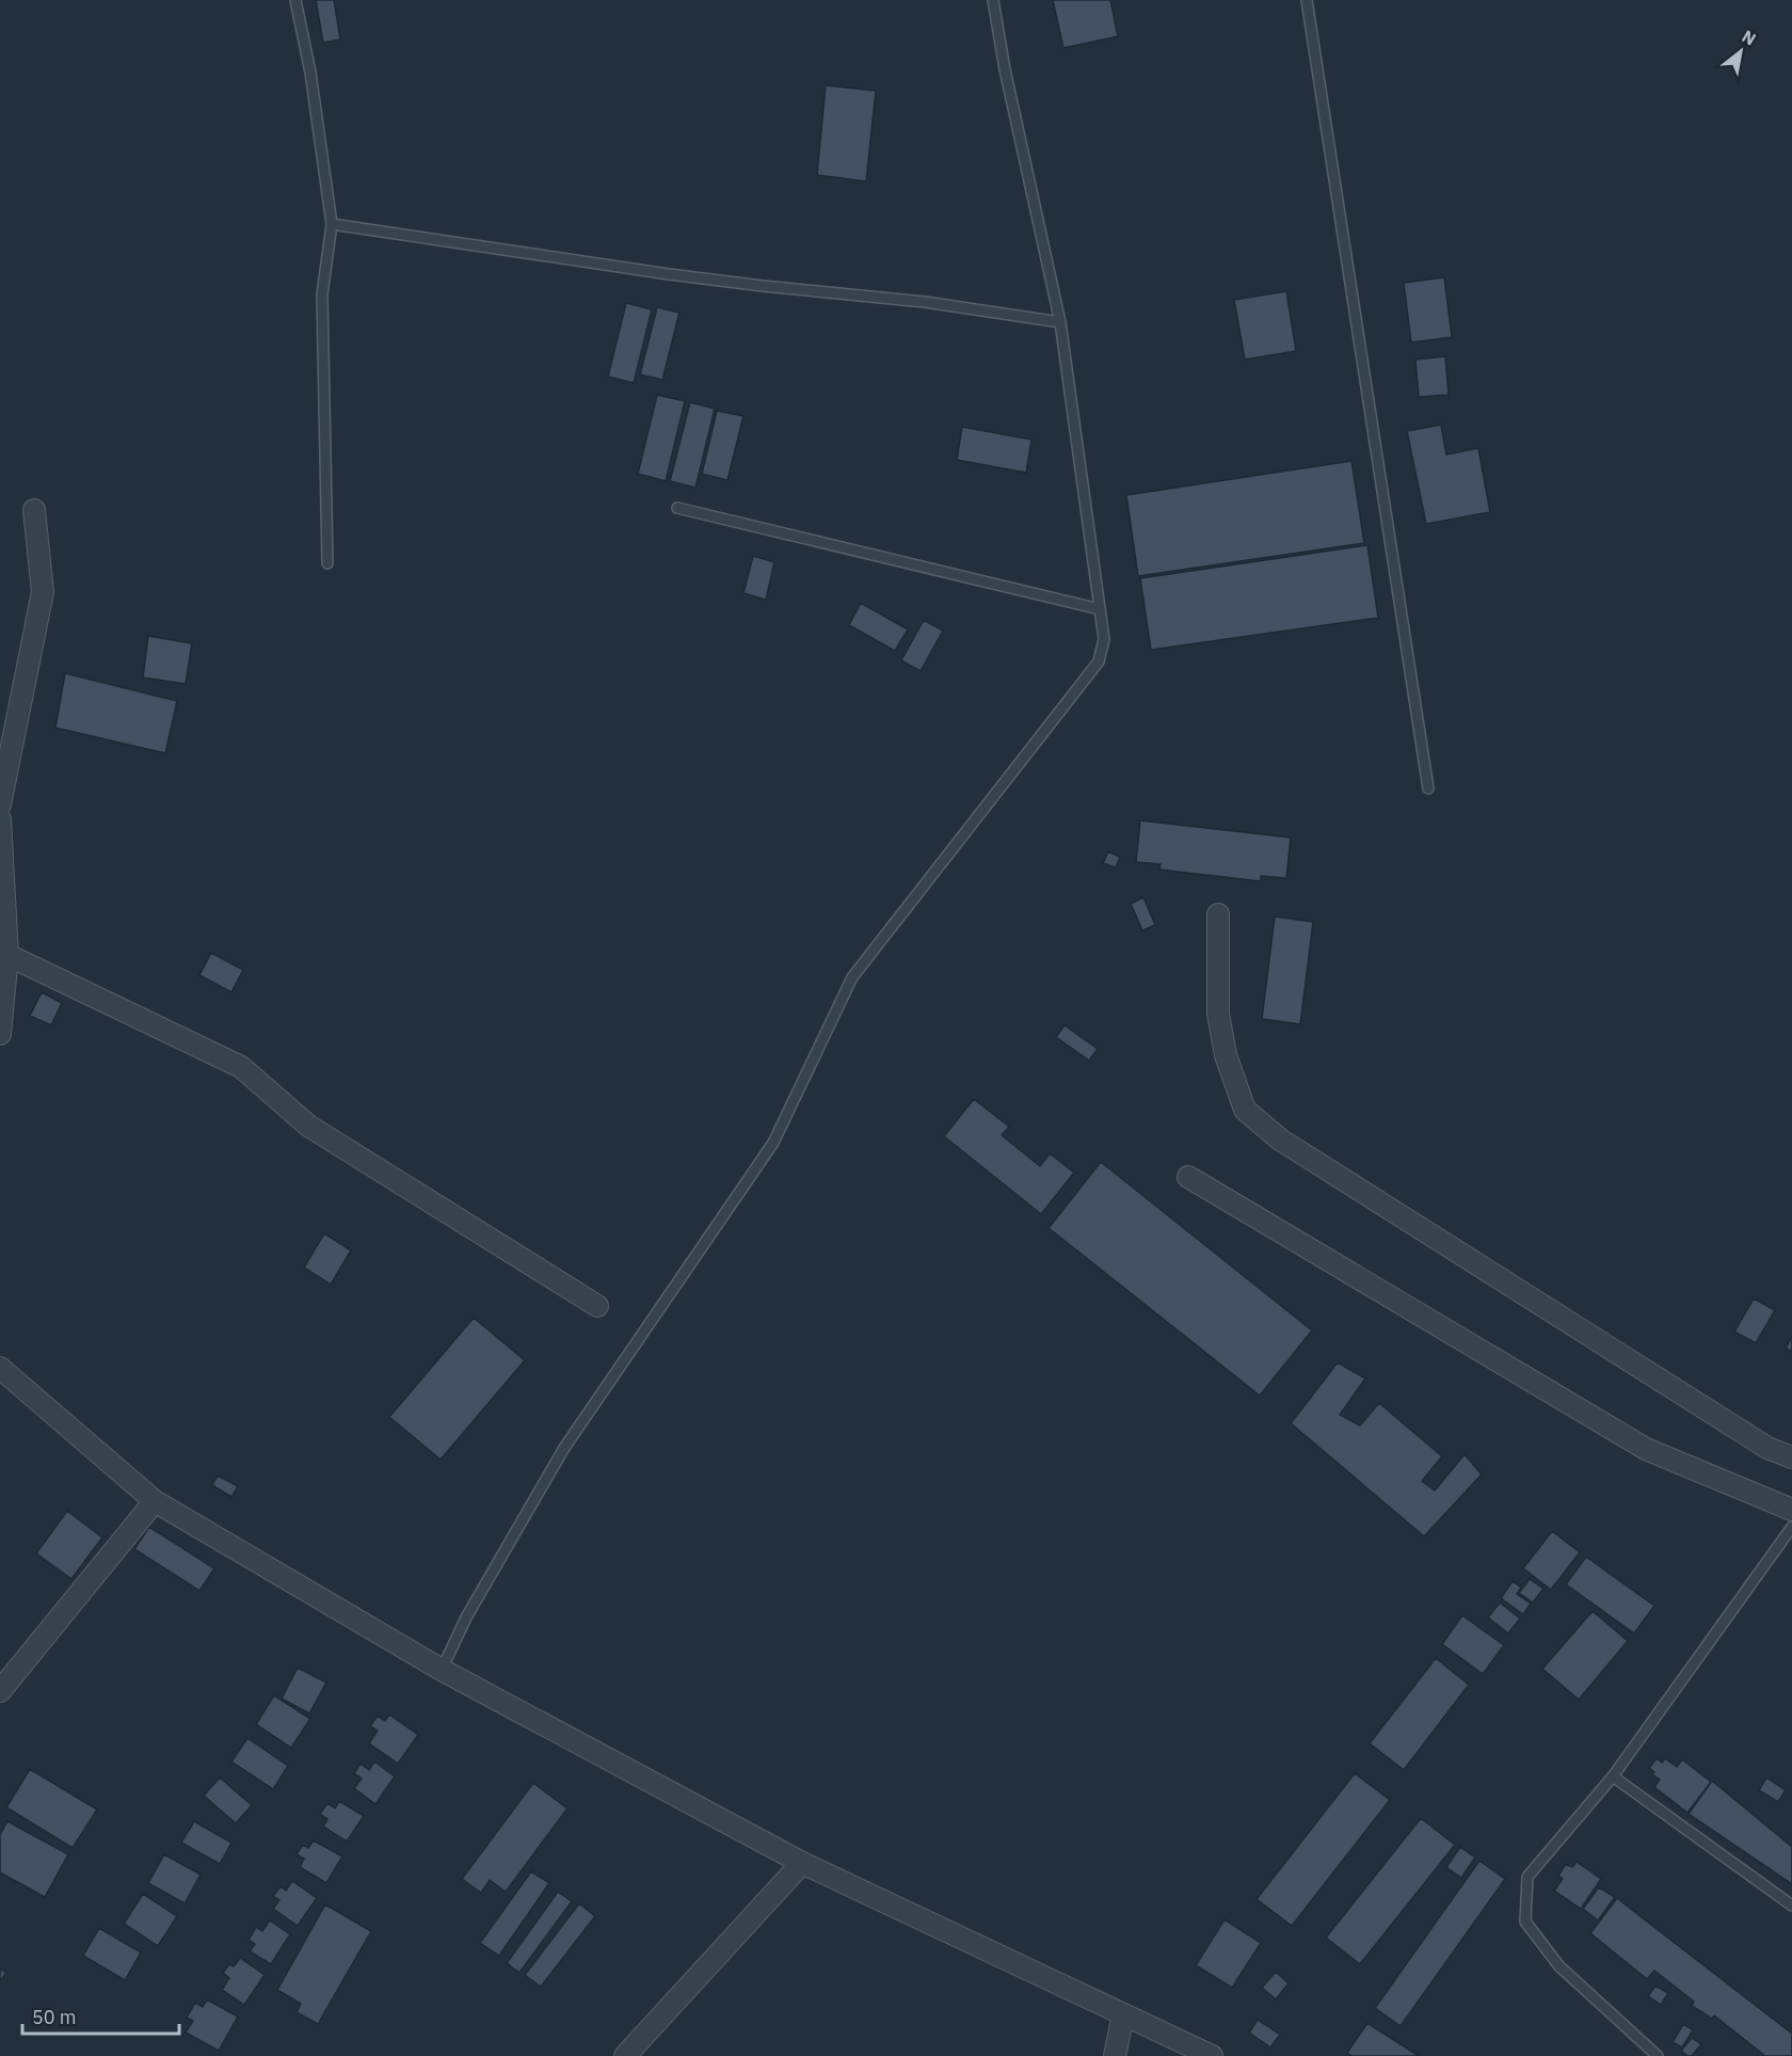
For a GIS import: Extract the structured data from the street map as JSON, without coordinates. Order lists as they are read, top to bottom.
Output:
{
  "scale_bar": "50 m",
  "north": "top right"
}
